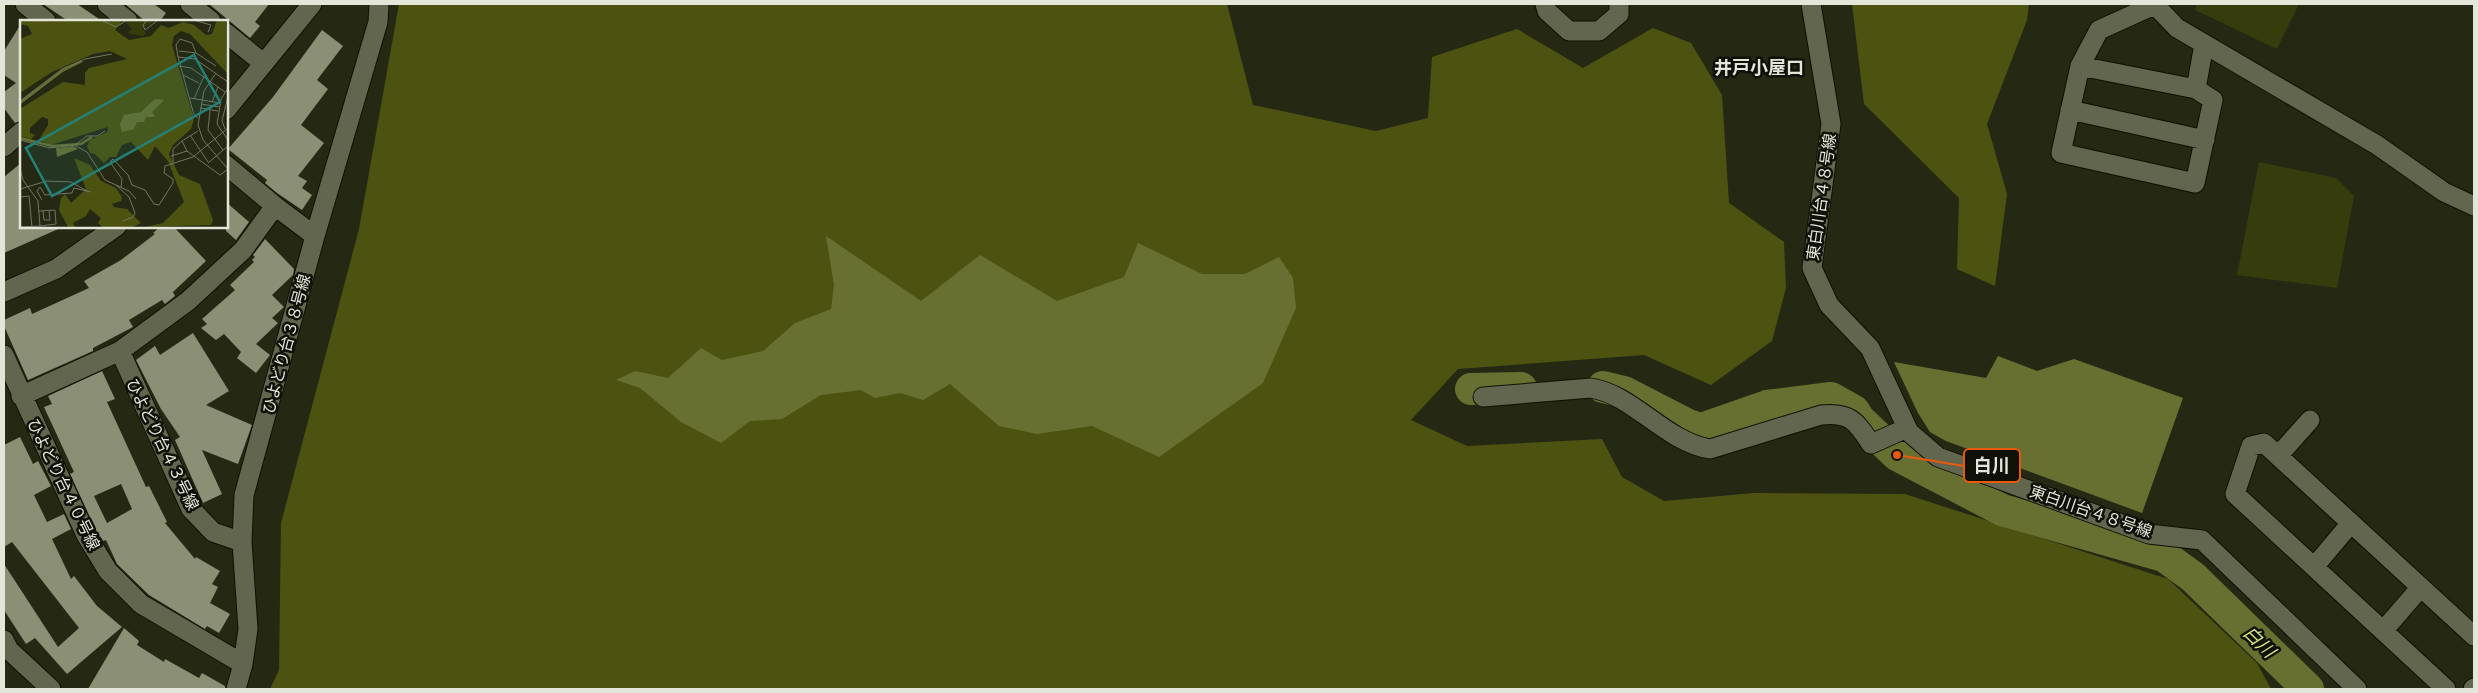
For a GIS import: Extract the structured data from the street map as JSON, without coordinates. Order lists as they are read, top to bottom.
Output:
{
  "streets": {
    "street": [
      "東白川台４８号線",
      "ひよどり台３８号線",
      "ひよどり台４３号線",
      "ひよどり台４０号線"
    ]
  },
  "crossings": [
    ["ひよどり台３８号線", "ひよどり台４３号線"],
    ["ひよどり台３８号線", "ひよどり台４０号線"]
  ],
  "districts": ["井戸小屋口"],
  "water": ["白川"],
  "places": ["白川"]
}
